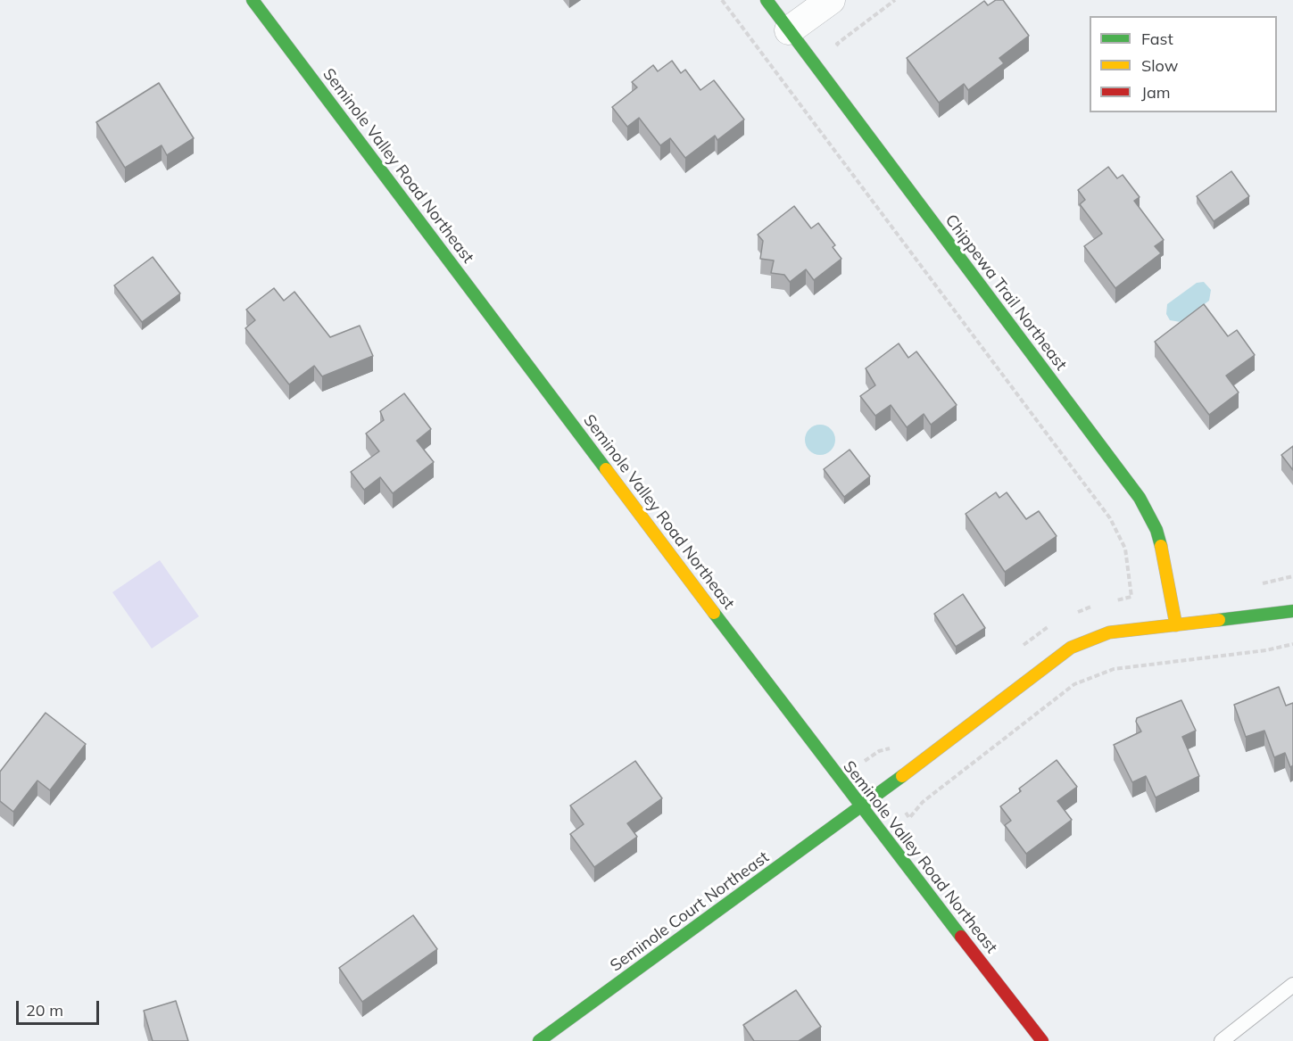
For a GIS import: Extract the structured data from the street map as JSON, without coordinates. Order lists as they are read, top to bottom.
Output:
{
  "streets": {
    "street": ["Seminole Valley Road Northeast", "Chippewa Trail Northeast", "Seminole Court Northeast"]
  },
  "crossings": [
    ["Seminole Valley Road Northeast", "Seminole Court Northeast"],
    ["Chippewa Trail Northeast", "Seminole Court Northeast"]
  ],
  "legend": ["Fast", "Slow", "Jam"],
  "scale_bar": "20 m"
}
